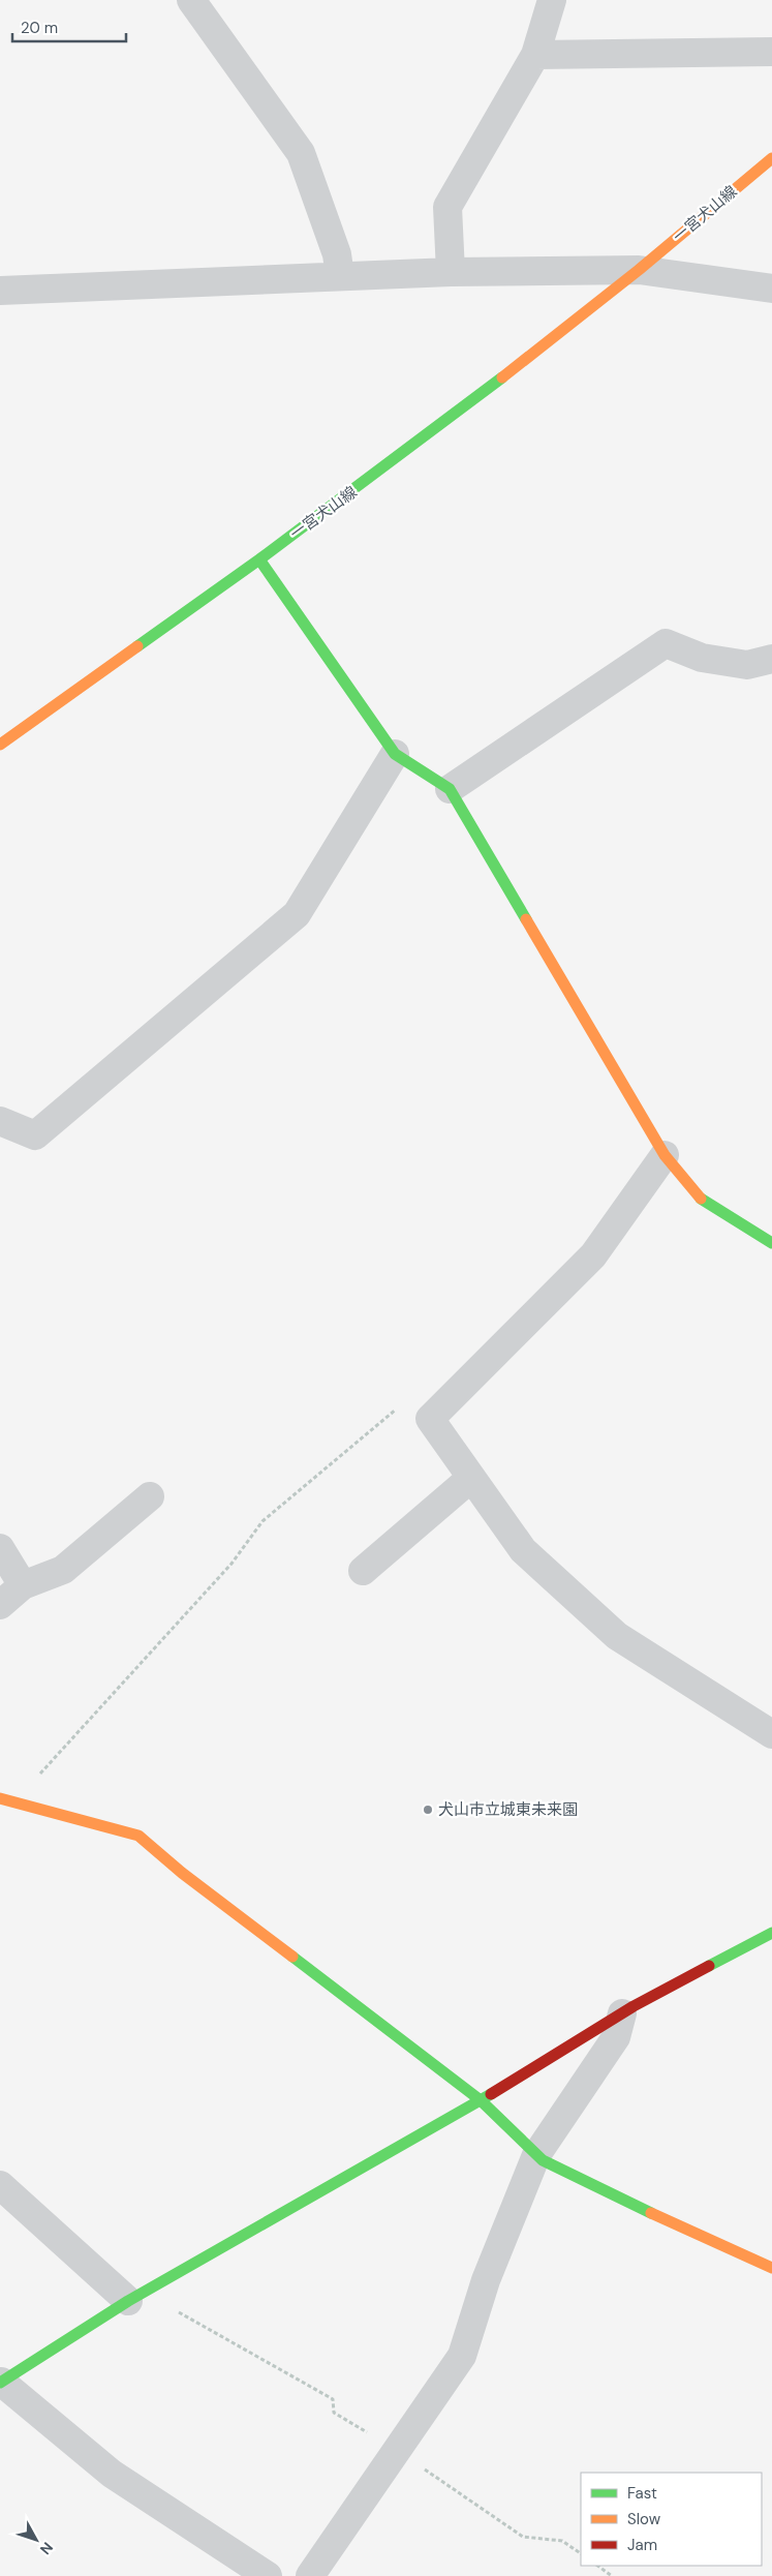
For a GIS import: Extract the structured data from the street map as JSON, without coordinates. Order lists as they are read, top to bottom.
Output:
{
  "streets": {
    "street": ["一宮犬山線"]
  },
  "places": ["犬山市立城東未来園"],
  "legend": ["Fast", "Slow", "Jam"],
  "scale_bar": "20 m",
  "north": "bottom right"
}
